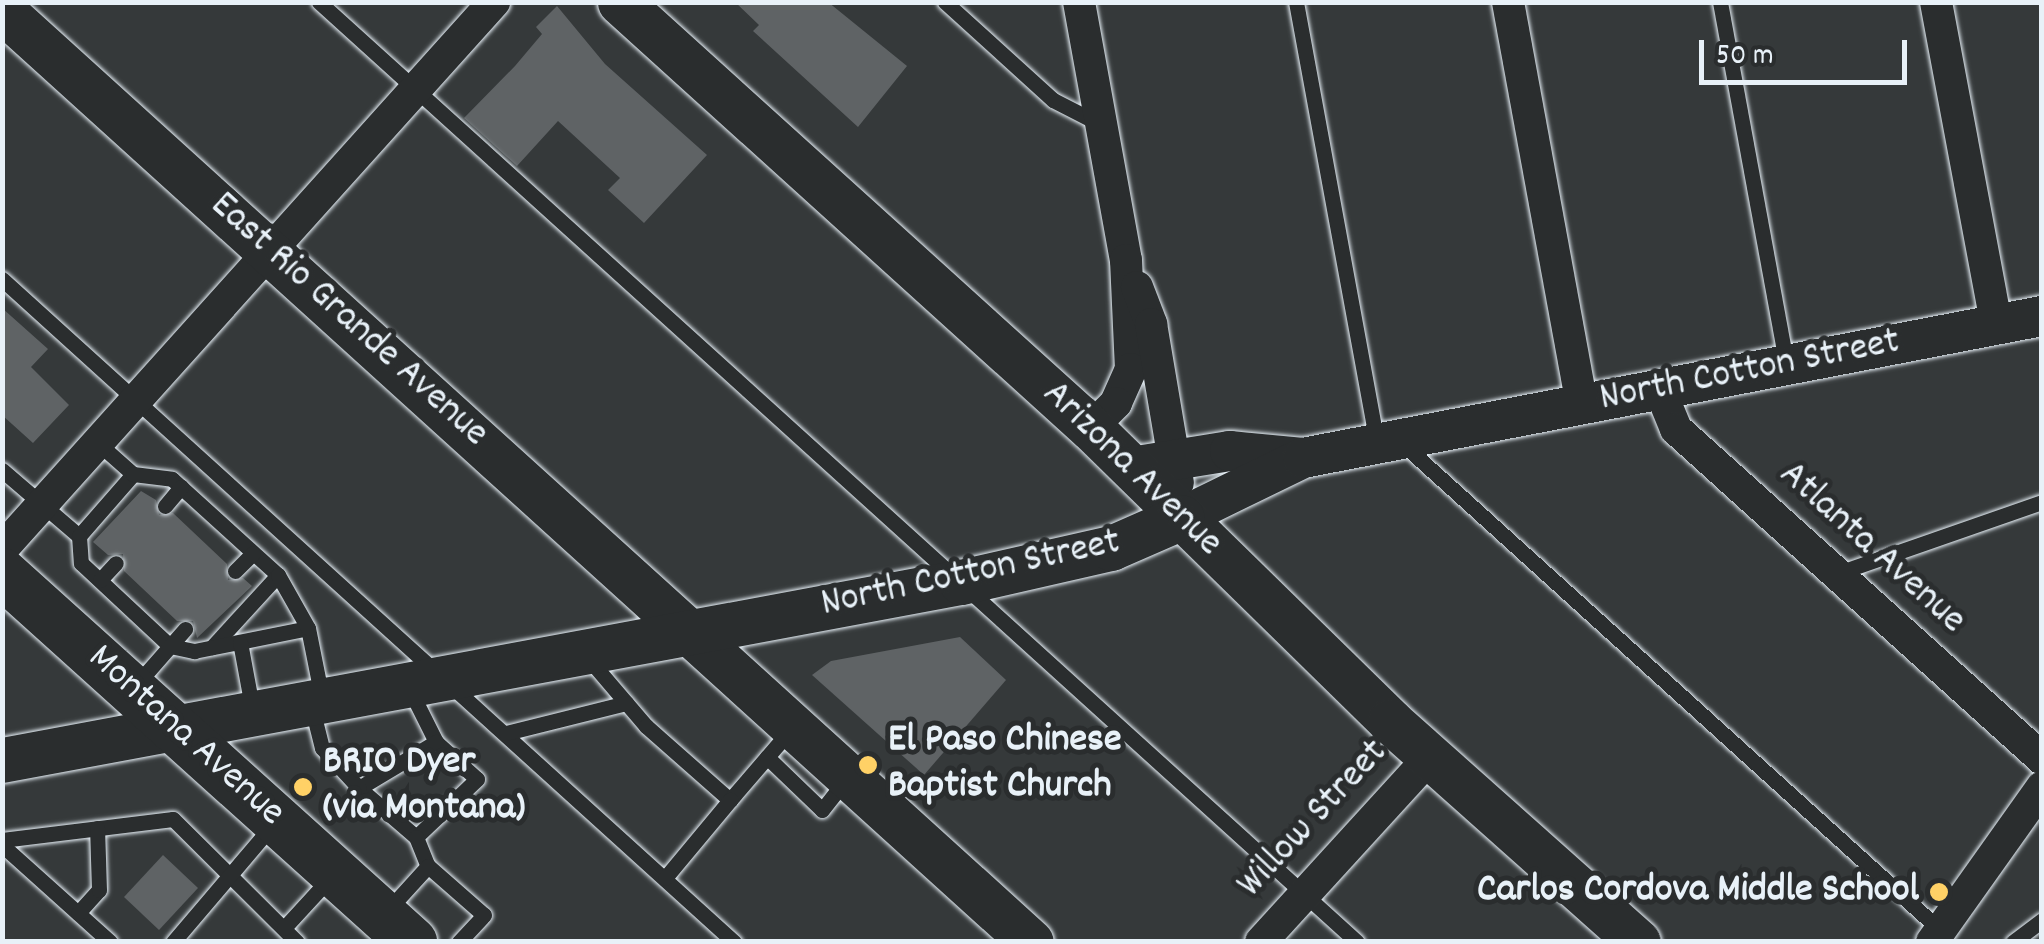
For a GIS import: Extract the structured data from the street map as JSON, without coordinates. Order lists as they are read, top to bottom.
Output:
{
  "streets": {
    "main road": [
      "East Rio Grande Avenue",
      "North Cotton Street",
      "Arizona Avenue",
      "Montana Avenue"
    ],
    "street": ["Atlanta Avenue", "Willow Street"]
  },
  "crossings": [
    ["East Rio Grande Avenue", "North Cotton Street"],
    ["North Cotton Street", "Arizona Avenue"],
    ["North Cotton Street", "Atlanta Avenue"],
    ["North Cotton Street", "Montana Avenue"],
    ["Arizona Avenue", "Willow Street"]
  ],
  "places": ["El Paso Chinese Baptist Church", "BRIO Dyer (via Montana)", "Carlos Cordova Middle School"],
  "scale_bar": "50 m"
}
